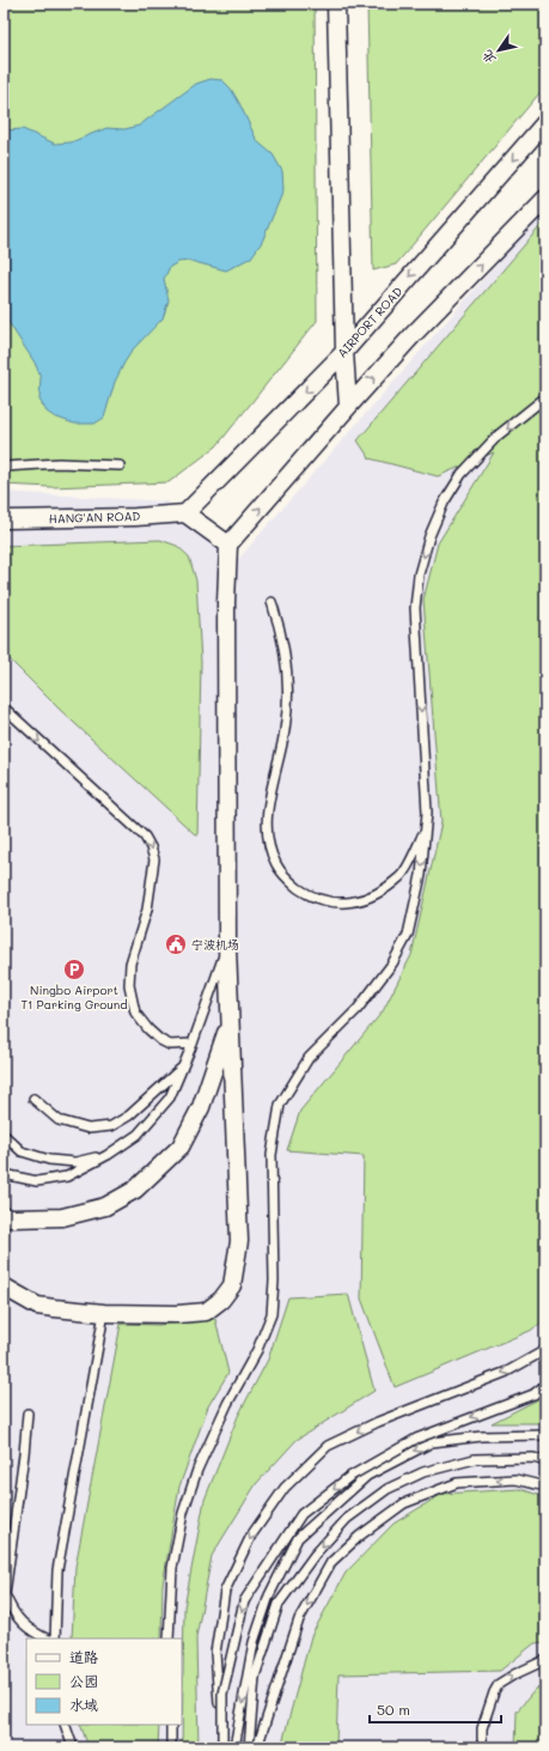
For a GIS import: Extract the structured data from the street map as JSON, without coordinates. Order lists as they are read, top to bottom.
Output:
{
  "streets": {
    "street": ["AIRPORT ROAD", "HANG'AN ROAD"]
  },
  "crossings": [
    ["AIRPORT ROAD", "HANG'AN ROAD"]
  ],
  "places": {
    "public building": ["宁波机场"],
    "parking": ["Ningbo Airport T1 Parking Ground"]
  },
  "legend": ["道路", "公园", "水域"],
  "scale_bar": "50 m",
  "north": "bottom left"
}
